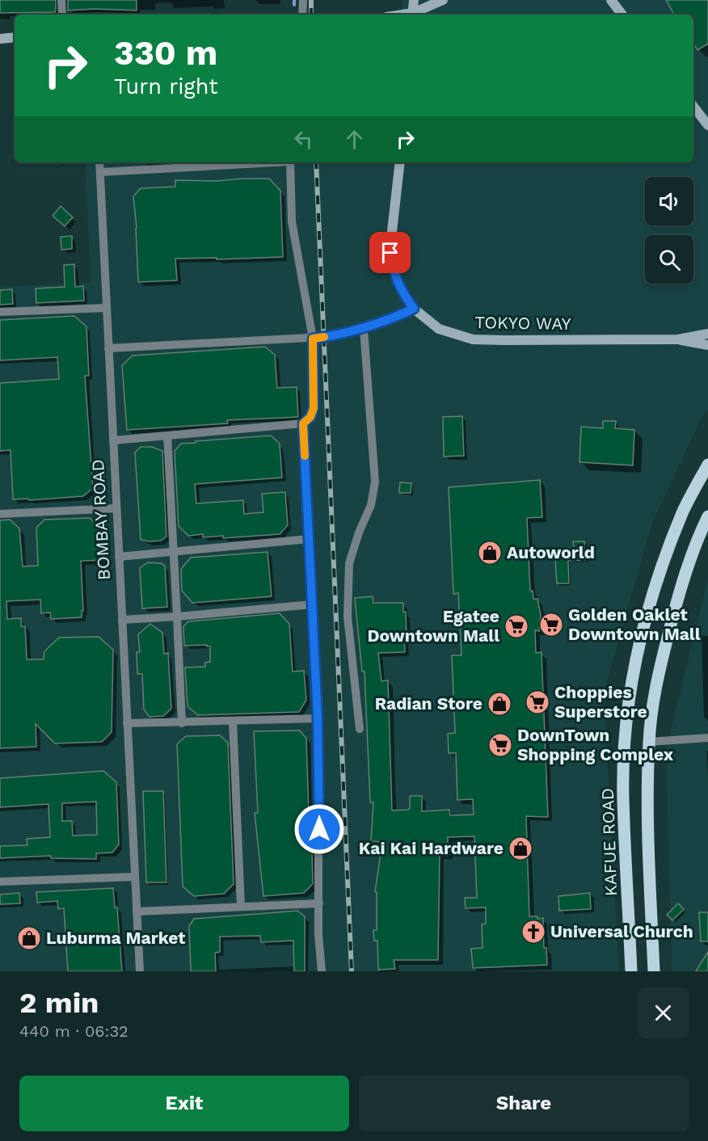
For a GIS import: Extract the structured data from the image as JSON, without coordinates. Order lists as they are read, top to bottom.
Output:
{
  "streets": {
    "main road": ["TOKYO WAY", "KAFUE ROAD"],
    "street": ["BOMBAY ROAD"]
  },
  "places": {
    "shop": [
      "Autoworld",
      "Radian Store",
      "Kai Kai Hardware",
      "Luburma Market"
    ],
    "supermarket": [
      "Golden Oaklet Downtown Mall",
      "Egatee Downtown Mall",
      "Choppies Superstore",
      "DownTown Shopping Complex"
    ],
    "church": ["Universal Church"]
  },
  "page": {
    "turn": ["330 m", "Turn right"],
    "heading": ["2 min", "440 m · 06:32"],
    "buttons": ["Exit", "Share"]
  }
}
